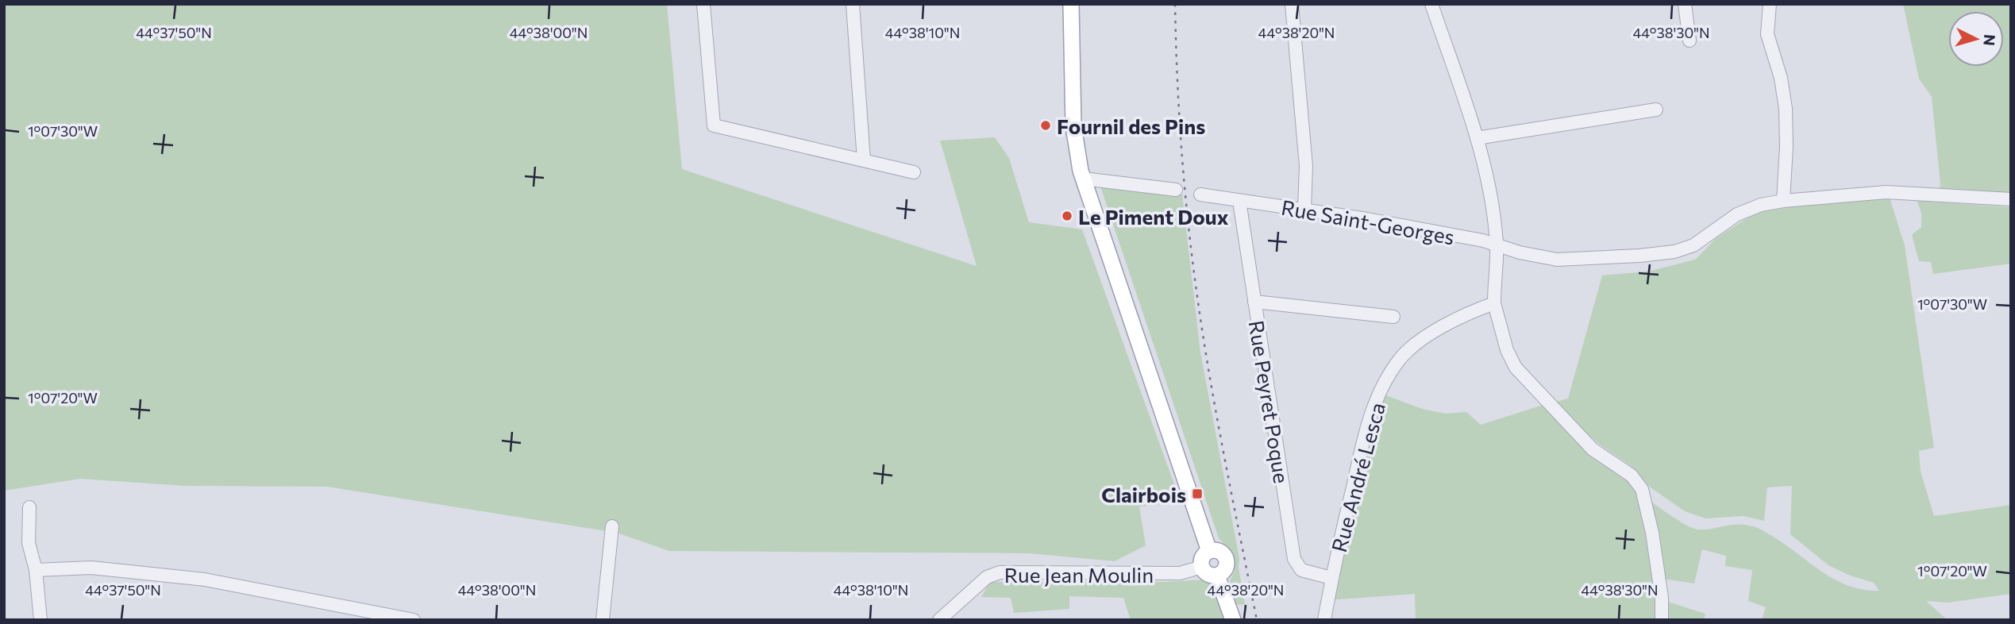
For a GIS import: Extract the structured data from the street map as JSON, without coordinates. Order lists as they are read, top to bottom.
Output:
{
  "streets": {
    "street": [
      "Rue Saint-Georges",
      "Rue Peyret Poque",
      "Rue André Lesca",
      "Rue Jean Moulin"
    ]
  },
  "crossings": [
    ["Rue Saint-Georges", "Rue Peyret Poque"],
    ["Rue Peyret Poque", "Rue André Lesca"]
  ],
  "places": {
    "other": ["Fournil des Pins", "Le Piment Doux"],
    "transit": ["Clairbois"]
  },
  "north": "right",
  "coordinates": [
    "44°38'20\"N",
    "44°38'30\"N",
    "44°37'50\"N",
    "44°38'00\"N",
    "44°38'10\"N",
    "1°07'30\"W",
    "1°07'20\"W"
  ]
}
